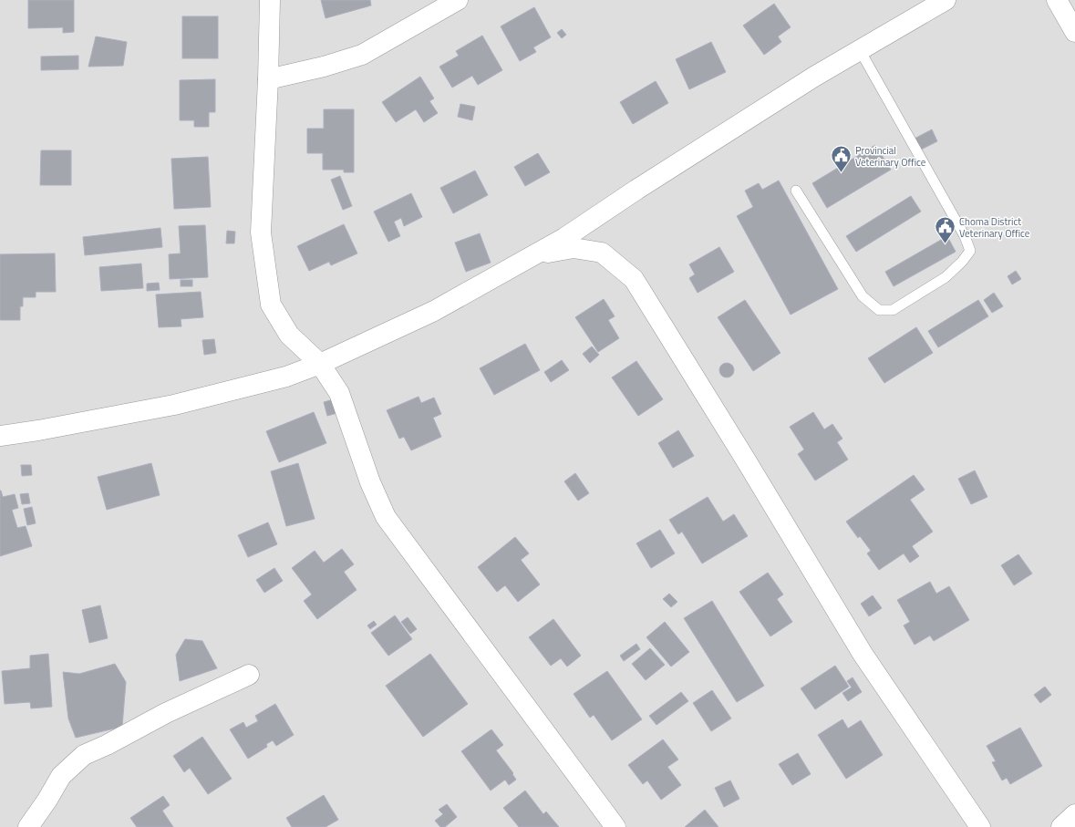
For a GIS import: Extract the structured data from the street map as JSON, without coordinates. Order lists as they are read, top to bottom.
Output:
{
  "places": {
    "public building": ["Provincial Veterinary Office", "Choma District Veterinary Office"]
  }
}
